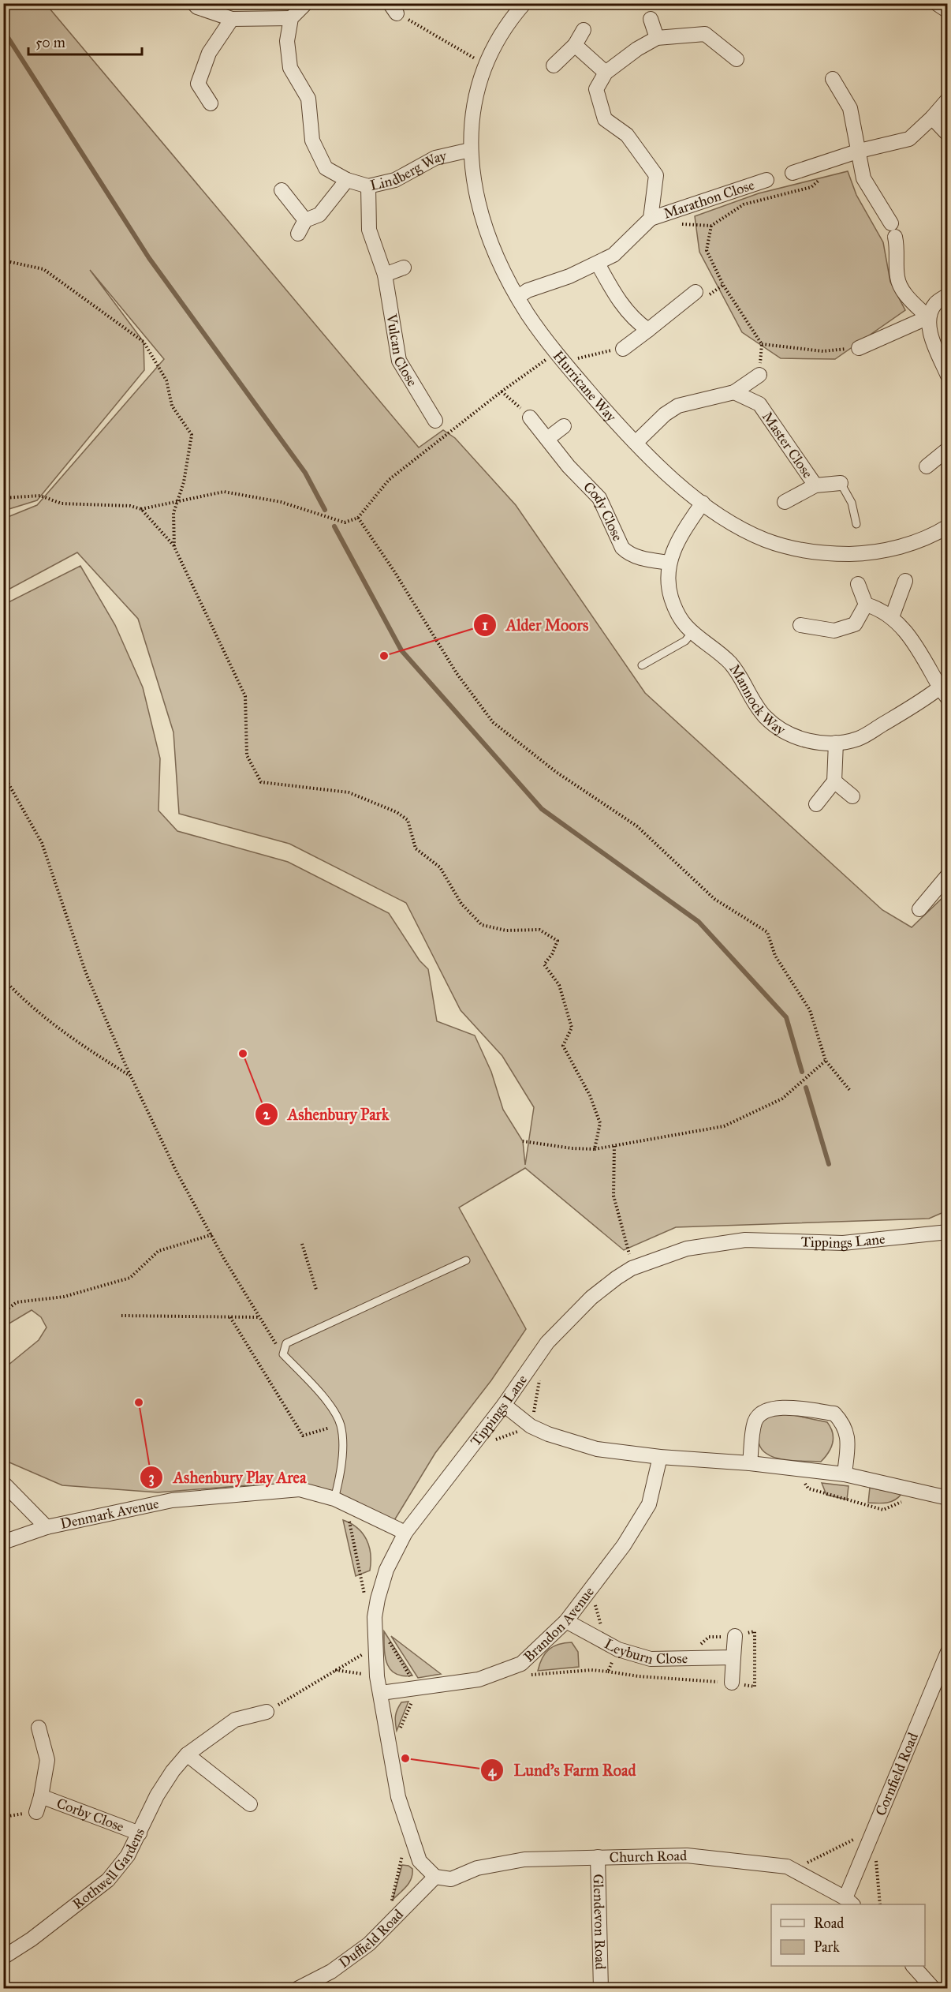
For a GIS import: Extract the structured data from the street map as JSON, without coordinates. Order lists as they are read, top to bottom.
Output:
{
  "streets": {
    "street": [
      "Lindberg Way",
      "Marathon Close",
      "Vulcan Close",
      "Hurricane Way",
      "Master Close",
      "Cody Close",
      "Mannock Way",
      "Tippings Lane",
      "Denmark Avenue",
      "Brandon Avenue",
      "Leyburn Close",
      "Cornfield Road",
      "Corby Close",
      "Church Road",
      "Rothwell Gardens",
      "Glendevon Road",
      "Duffield Road"
    ]
  },
  "crossings": [
    ["Lindberg Way", "Vulcan Close"],
    ["Lindberg Way", "Hurricane Way"],
    ["Marathon Close", "Hurricane Way"],
    ["Hurricane Way", "Mannock Way"],
    ["Cody Close", "Mannock Way"],
    ["Tippings Lane", "Denmark Avenue"],
    ["Tippings Lane", "Brandon Avenue"],
    ["Tippings Lane", "Church Road"],
    ["Tippings Lane", "Duffield Road"],
    ["Brandon Avenue", "Leyburn Close"],
    ["Cornfield Road", "Church Road"],
    ["Corby Close", "Rothwell Gardens"],
    ["Church Road", "Glendevon Road"],
    ["Church Road", "Duffield Road"]
  ],
  "places": [
    "Alder Moors",
    "Ashenbury Park",
    "Ashenbury Play Area",
    "Lund's Farm Road"
  ],
  "legend": ["Road", "Park"],
  "scale_bar": "50 m"
}
